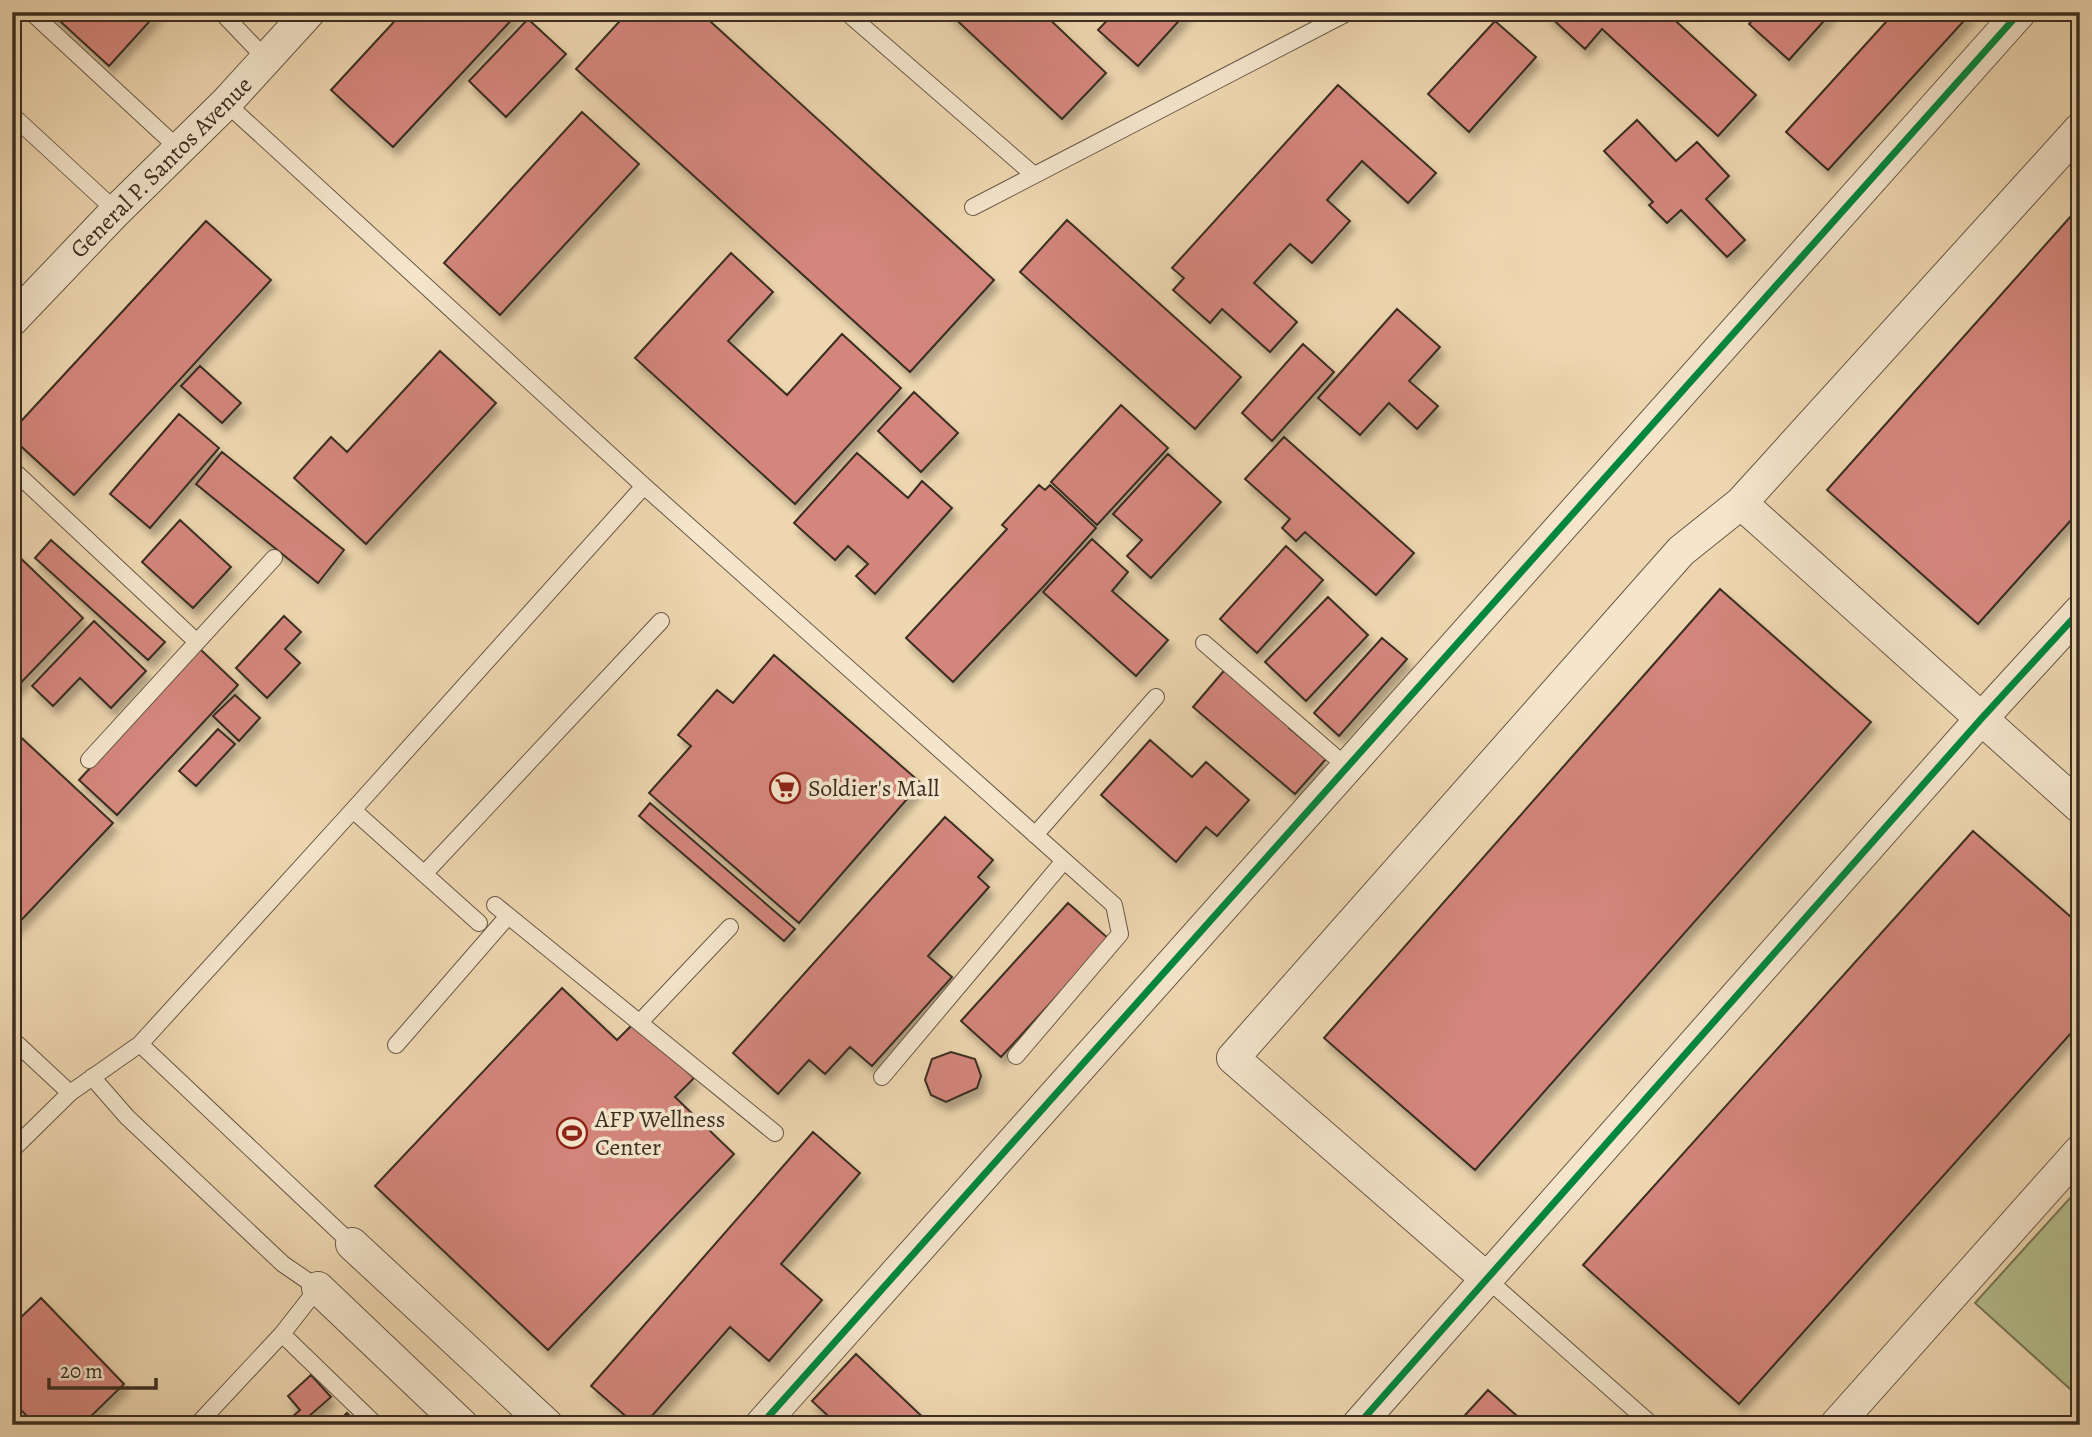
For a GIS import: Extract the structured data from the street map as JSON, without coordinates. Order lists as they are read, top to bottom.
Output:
{
  "streets": {
    "street": ["General P. Santos Avenue"]
  },
  "places": {
    "supermarket": ["Soldier's Mall"],
    "sports": ["AFP Wellness Center"]
  },
  "scale_bar": "20 m"
}
